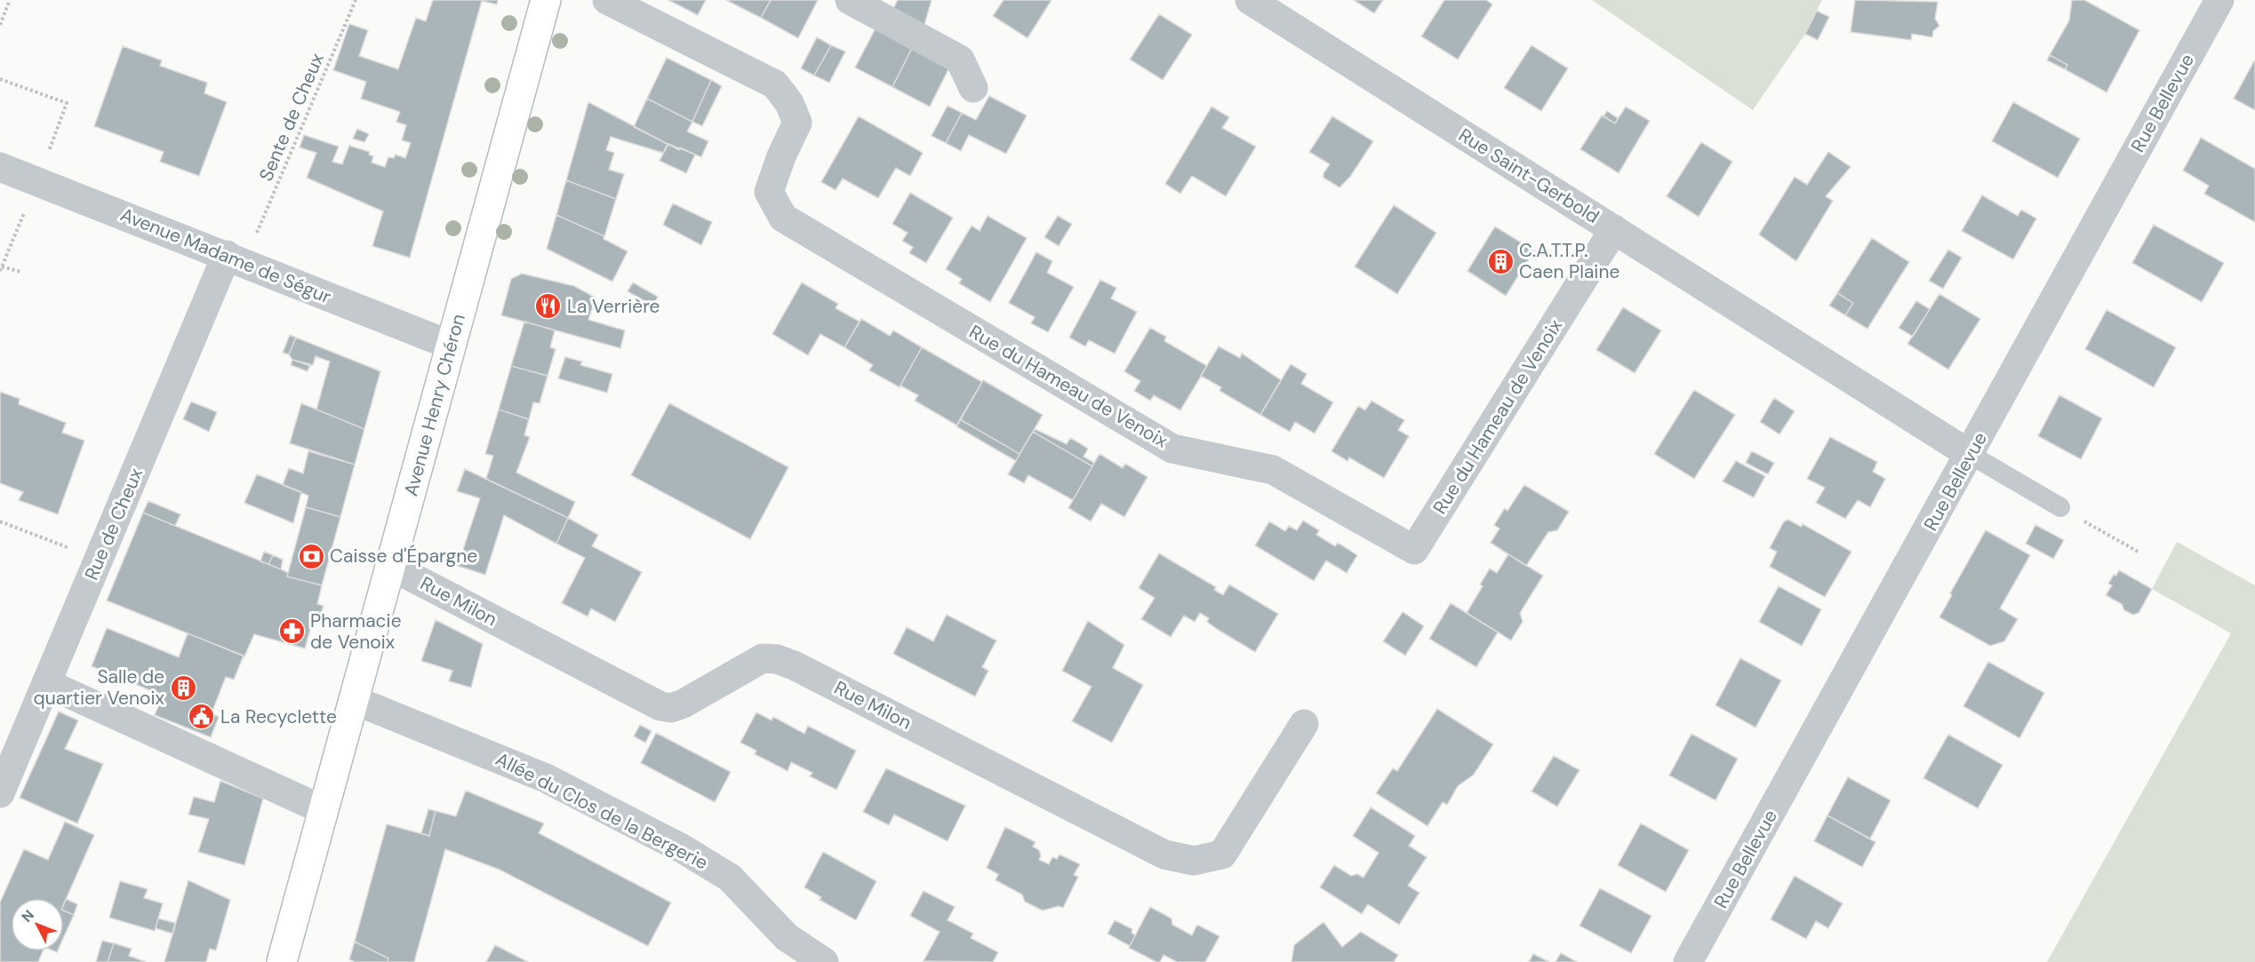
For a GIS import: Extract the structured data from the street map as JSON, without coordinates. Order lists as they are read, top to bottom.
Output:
{
  "streets": {
    "main road": ["Avenue Henry Chéron"],
    "street": [
      "Rue Bellevue",
      "Rue Saint-Gerbold",
      "Avenue Madame de Ségur",
      "Rue du Hameau de Venoix",
      "Rue de Cheux",
      "Rue Milon",
      "Allée du Clos de la Bergerie"
    ],
    "path": ["Sente de Cheux"]
  },
  "crossings": [
    ["Rue Bellevue", "Rue Saint-Gerbold"],
    ["Rue Saint-Gerbold", "Rue du Hameau de Venoix"],
    ["Avenue Madame de Ségur", "Avenue Henry Chéron"],
    ["Avenue Madame de Ségur", "Rue de Cheux"],
    ["Avenue Henry Chéron", "Rue Milon"],
    ["Avenue Henry Chéron", "Allée du Clos de la Bergerie"]
  ],
  "places": {
    "building": ["C.A.T.T.P. Caen Plaine", "Salle de quartier Venoix"],
    "restaurant": ["La Verrière"],
    "bank": ["Caisse d'Épargne"],
    "pharmacy": ["Pharmacie de Venoix"],
    "public building": ["La Recyclette"]
  },
  "north": "top left"
}
